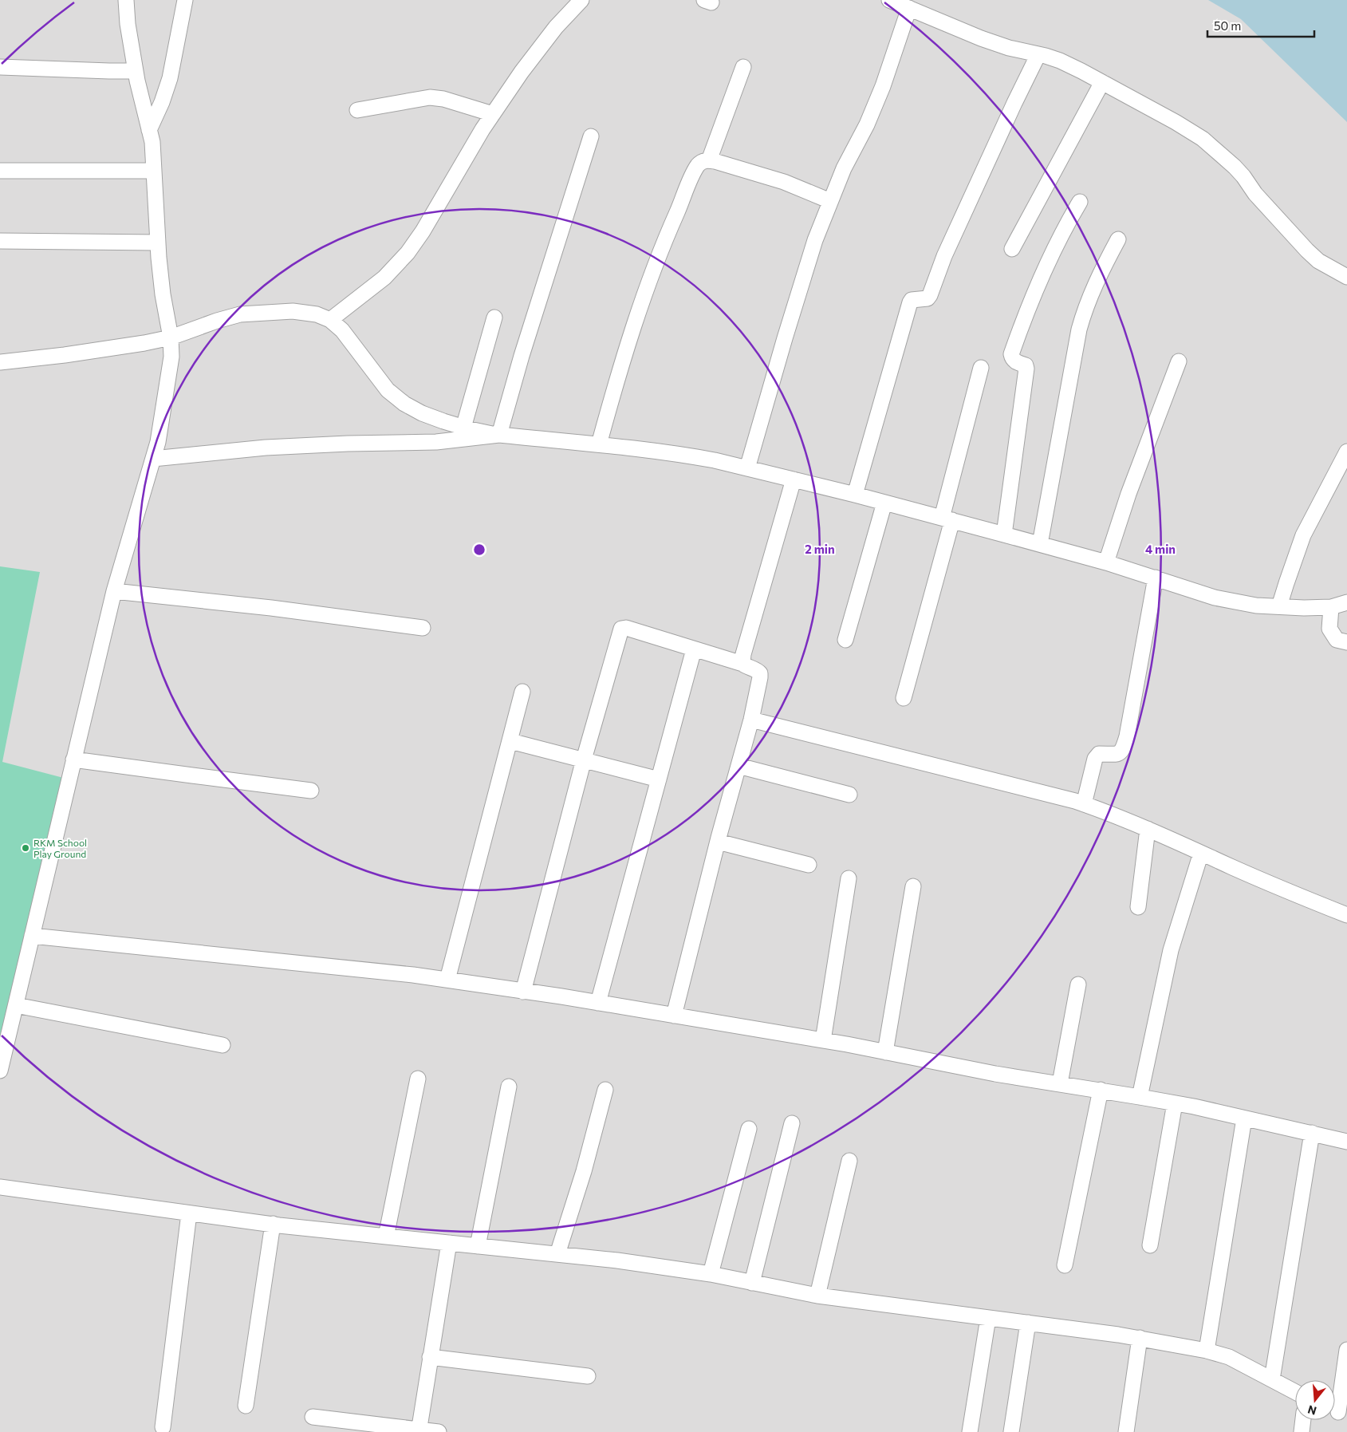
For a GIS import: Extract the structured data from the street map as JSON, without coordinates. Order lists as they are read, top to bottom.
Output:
{
  "places": ["RKM School Play Ground"],
  "scale_bar": "50 m",
  "north": "bottom",
  "rings": ["2 min", "4 min"]
}
